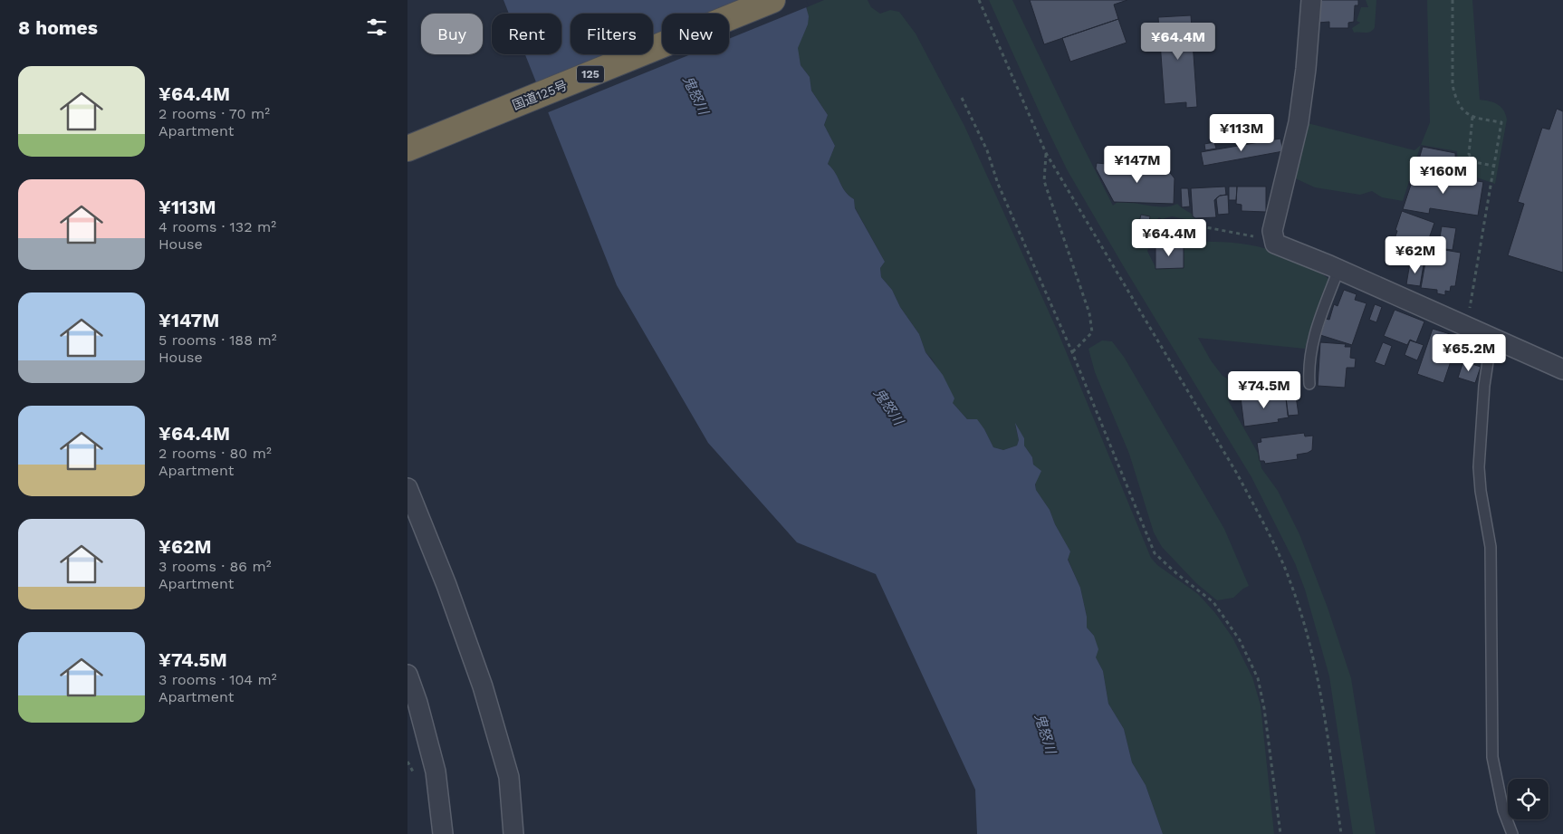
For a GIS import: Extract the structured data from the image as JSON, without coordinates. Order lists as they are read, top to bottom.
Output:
{
  "streets": {
    "highway": ["125", "国道125号"]
  },
  "water": ["鬼怒川"],
  "page": {
    "heading": "8 homes",
    "chip": [
      "Buy",
      "Rent",
      "Filters",
      "New"
    ],
    "price": [
      "¥64.4M",
      "¥113M",
      "¥147M",
      "¥160M",
      "¥64.4M",
      "¥62M",
      "¥65.2M",
      "¥74.5M"
    ],
    "list": [
      {
        "name": "¥64.4M",
        "note": "2 rooms · 70 m² · Apartment"
      },
      {
        "name": "¥113M",
        "note": "4 rooms · 132 m² · House"
      },
      {
        "name": "¥147M",
        "note": "5 rooms · 188 m² · House"
      },
      {
        "name": "¥64.4M",
        "note": "2 rooms · 80 m² · Apartment"
      },
      {
        "name": "¥62M",
        "note": "3 rooms · 86 m² · Apartment"
      },
      {
        "name": "¥74.5M",
        "note": "3 rooms · 104 m² · Apartment"
      }
    ]
  }
}
